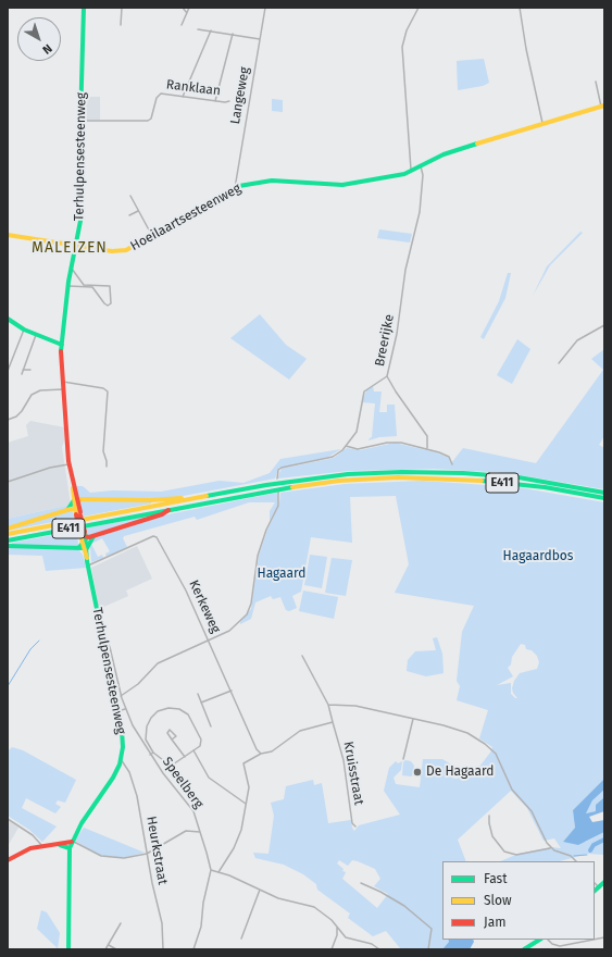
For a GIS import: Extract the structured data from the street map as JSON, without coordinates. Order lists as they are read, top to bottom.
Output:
{
  "streets": {
    "main road": ["Terhulpensesteenweg", "Hoeilaartsesteenweg", "E411"],
    "street": [
      "Ranklaan",
      "Langeweg",
      "Breerijke",
      "Kerkeweg",
      "Kruisstraat",
      "Speelberg",
      "Heurkstraat"
    ]
  },
  "crossings": [
    ["Ranklaan", "Terhulpensesteenweg"],
    ["Langeweg", "Hoeilaartsesteenweg"],
    ["Terhulpensesteenweg", "Hoeilaartsesteenweg"],
    ["Terhulpensesteenweg", "Kerkeweg"],
    ["Terhulpensesteenweg", "Speelberg"],
    ["Terhulpensesteenweg", "Heurkstraat"],
    ["Hoeilaartsesteenweg", "Breerijke"]
  ],
  "districts": ["MALEIZEN"],
  "parks": ["Hagaardbos", "Hagaard"],
  "places": ["De Hagaard"],
  "legend": ["Fast", "Slow", "Jam"],
  "north": "bottom right"
}
